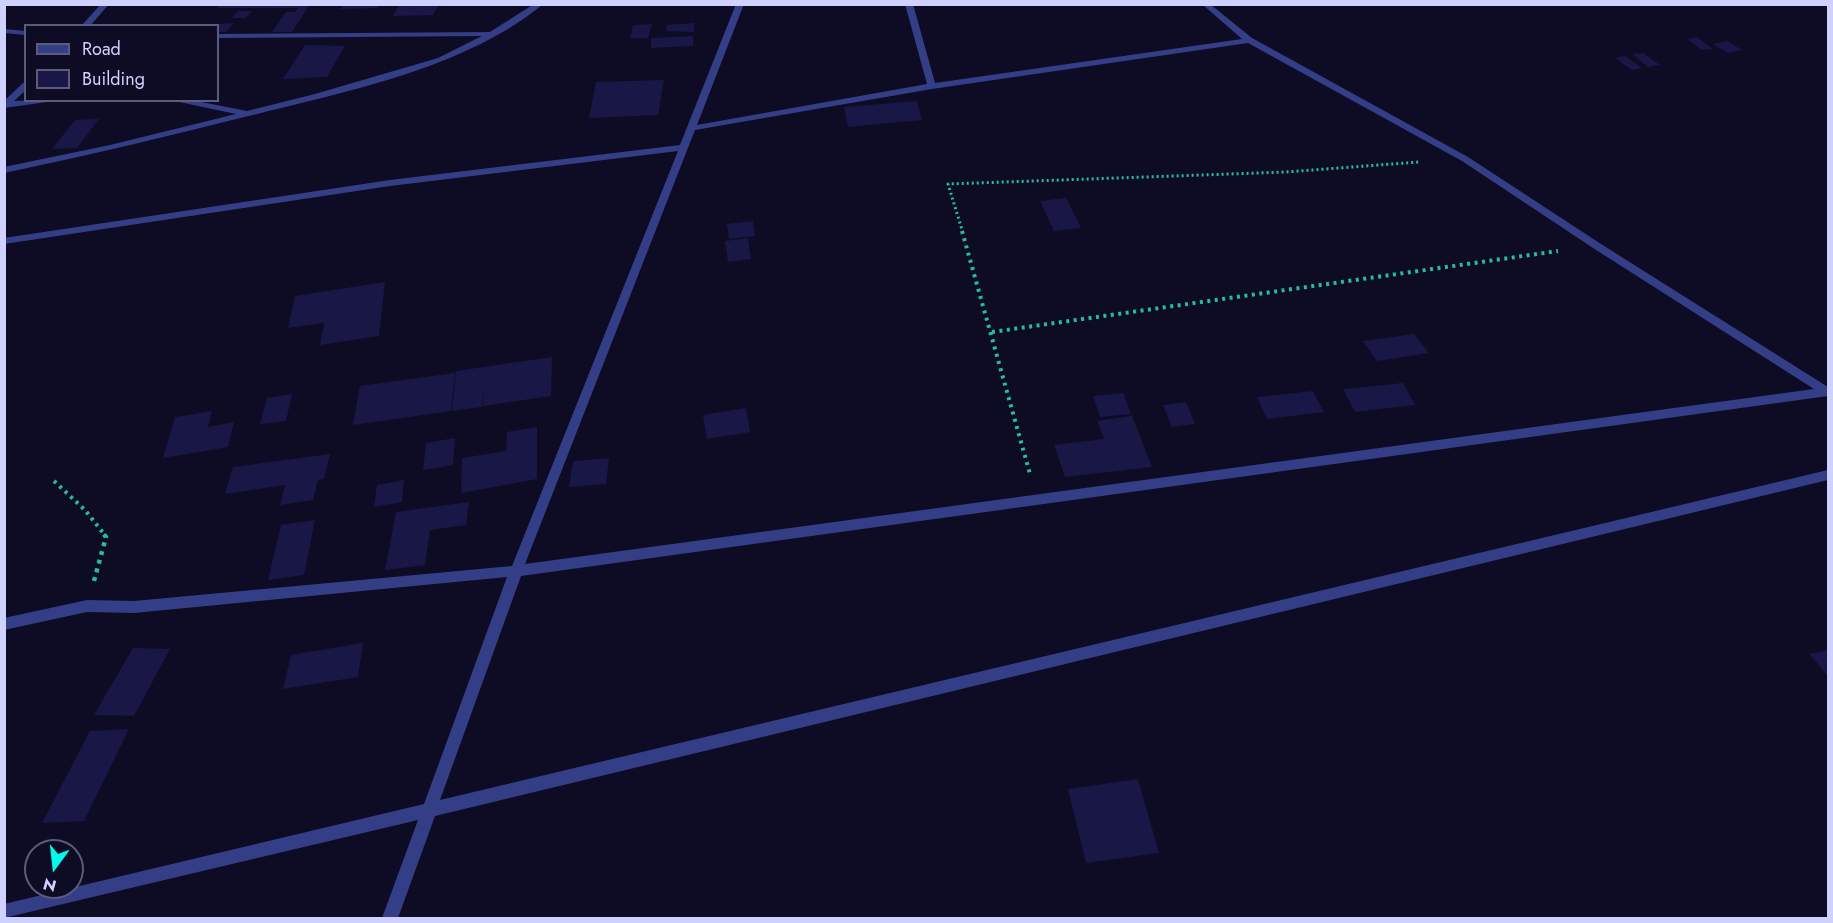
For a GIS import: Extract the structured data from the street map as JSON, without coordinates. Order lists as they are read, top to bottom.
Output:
{
  "legend": ["Road", "Building"],
  "north": "bottom"
}
